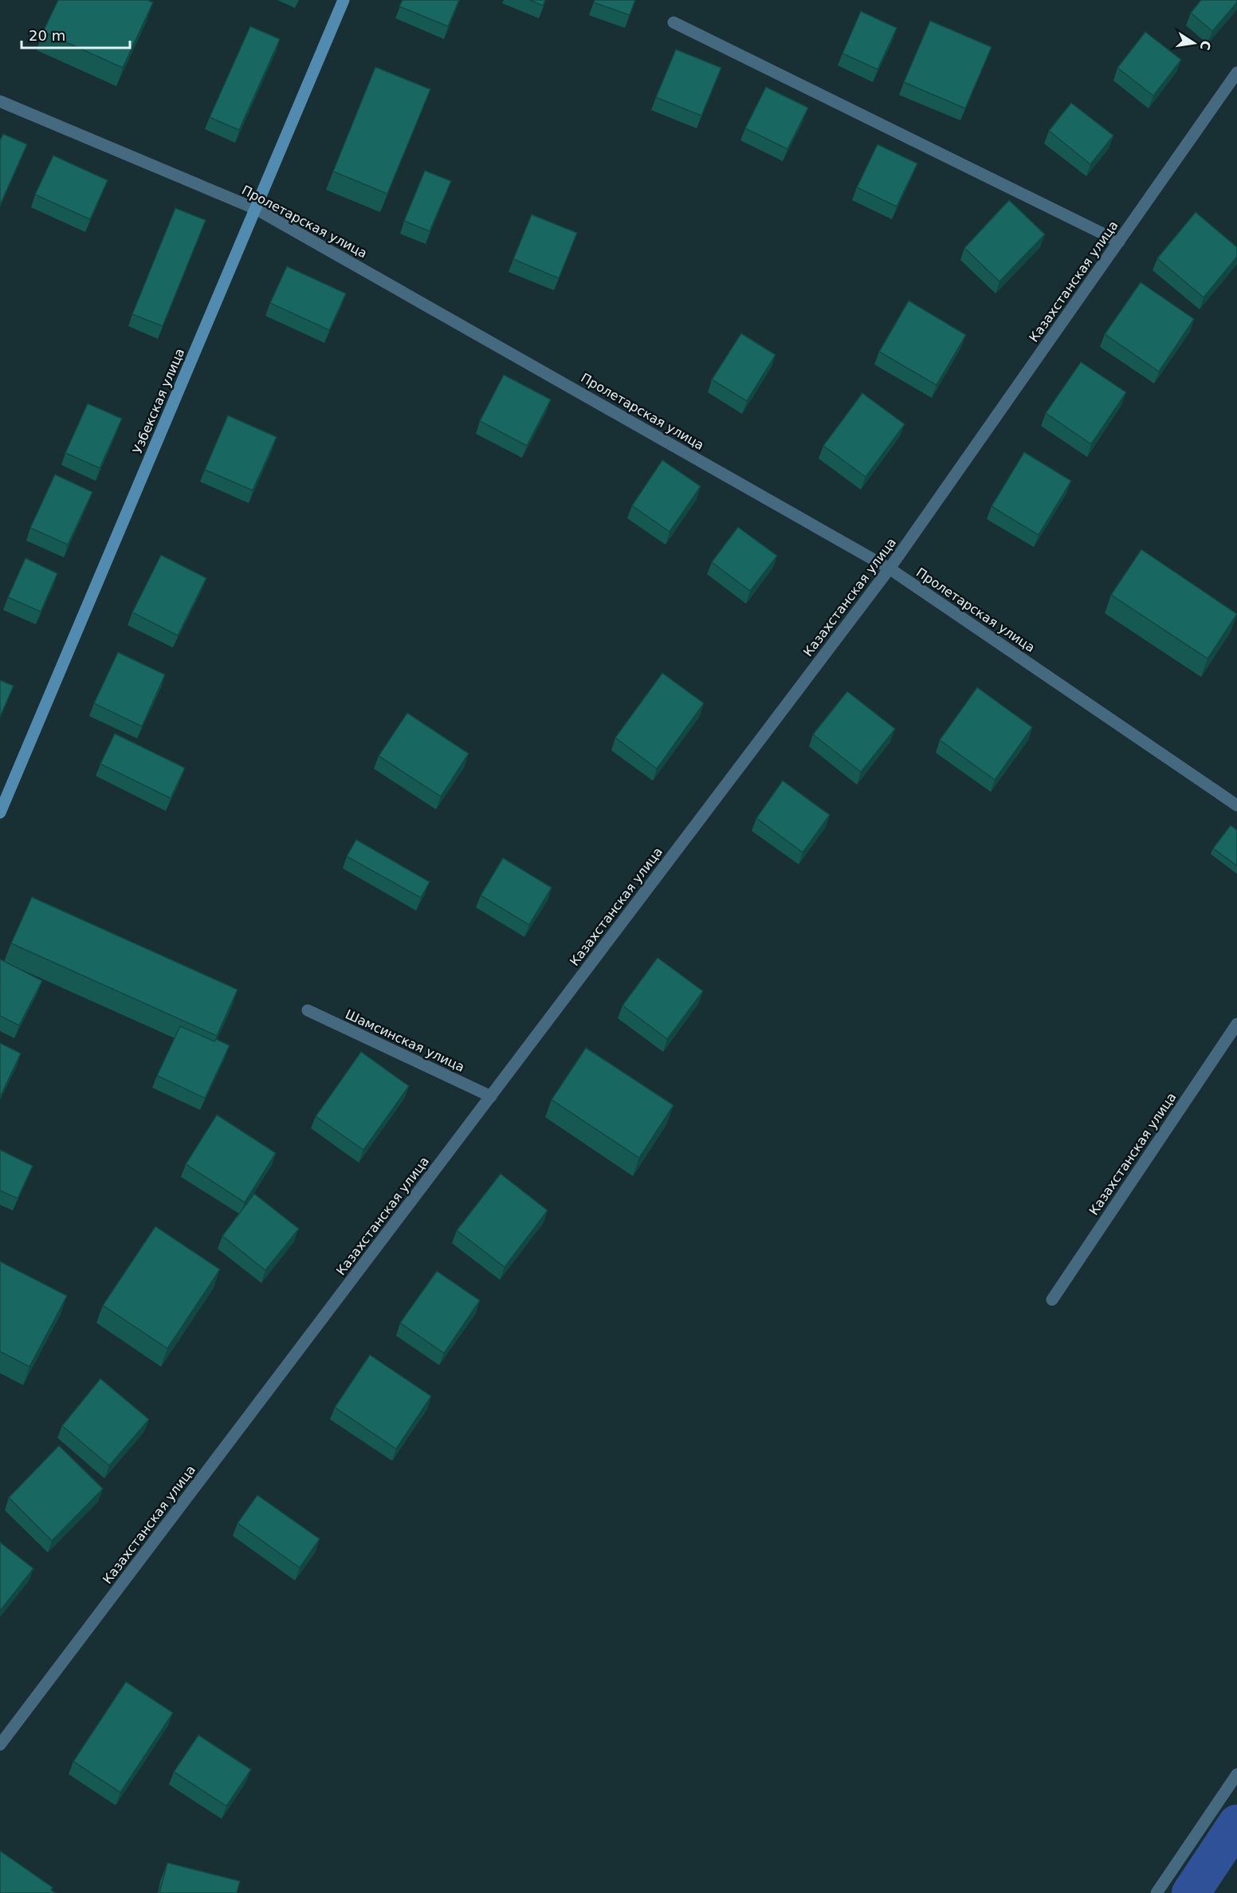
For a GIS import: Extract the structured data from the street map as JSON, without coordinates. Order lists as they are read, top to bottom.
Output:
{
  "streets": {
    "street": [
      "Пролетарская улица",
      "Казахстанская улица",
      "Узбекская улица",
      "Шамсинская улица"
    ]
  },
  "crossings": [
    ["Пролетарская улица", "Казахстанская улица"],
    ["Пролетарская улица", "Узбекская улица"],
    ["Казахстанская улица", "Шамсинская улица"]
  ],
  "scale_bar": "20 m",
  "north": "right"
}
